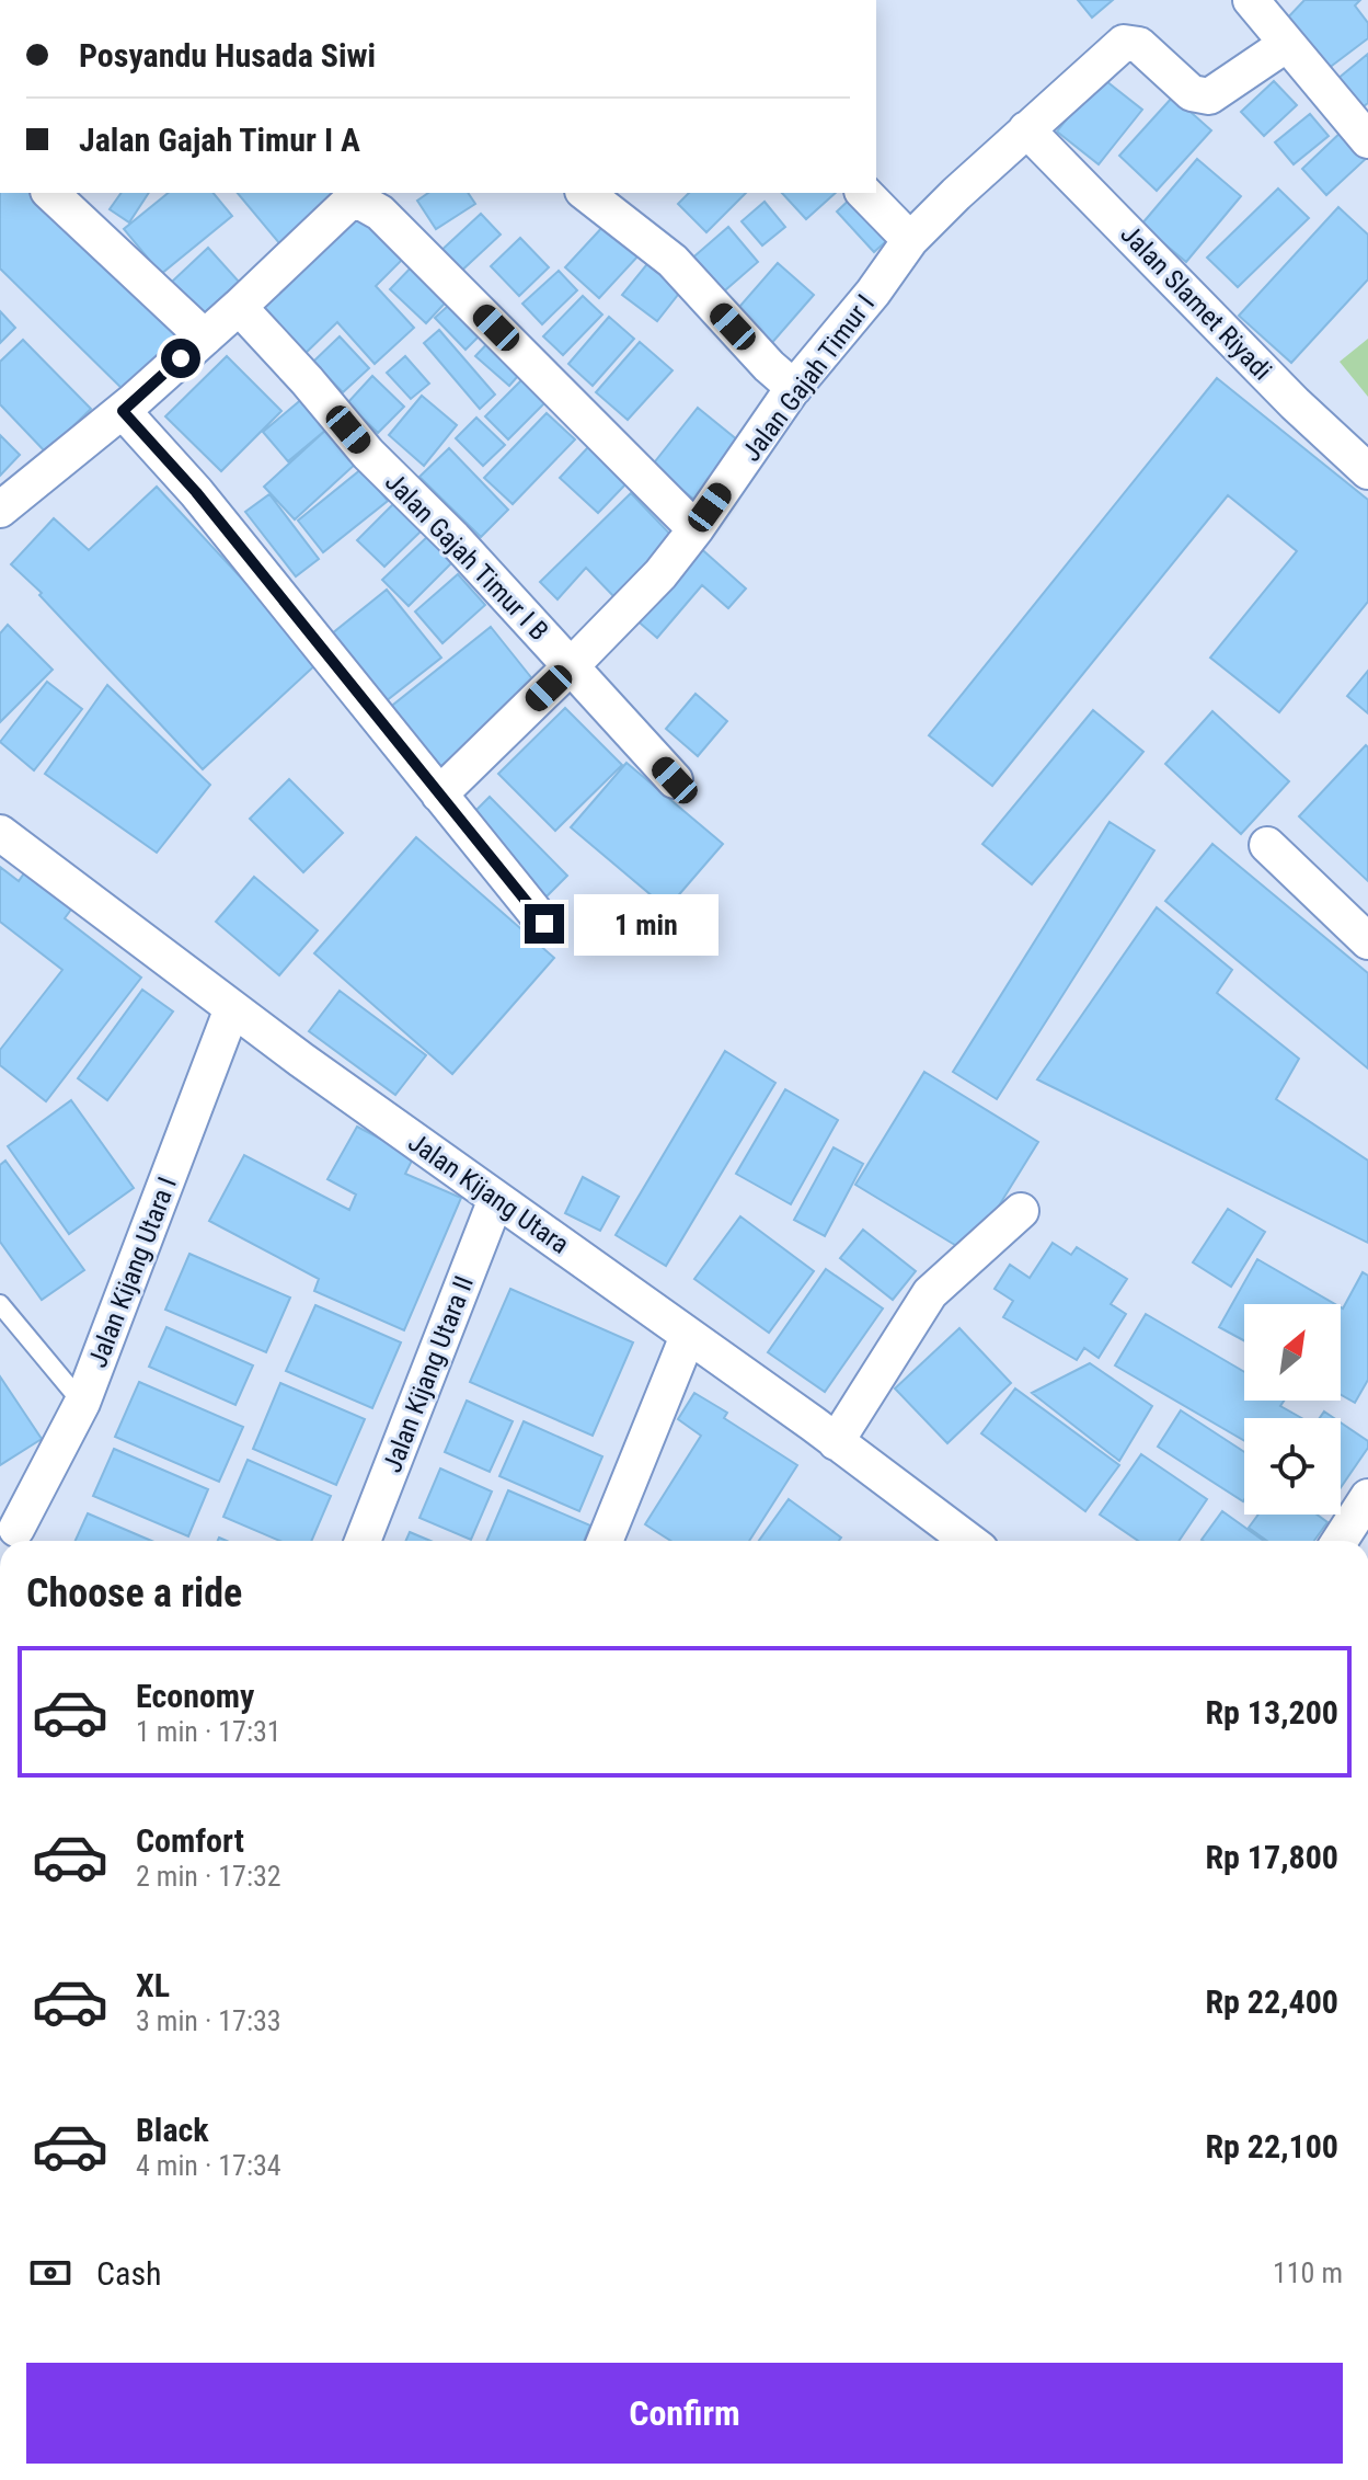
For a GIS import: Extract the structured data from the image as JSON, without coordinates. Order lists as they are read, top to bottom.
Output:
{
  "streets": {
    "street": [
      "Jalan Slamet Riyadi",
      "Jalan Gajah Timur I",
      "Jalan Gajah Timur I B",
      "Jalan Kijang Utara",
      "Jalan Kijang Utara I",
      "Jalan Kijang Utara II"
    ]
  },
  "crossings": [
    ["Jalan Slamet Riyadi", "Jalan Gajah Timur I"],
    ["Jalan Kijang Utara", "Jalan Kijang Utara I"],
    ["Jalan Kijang Utara", "Jalan Kijang Utara II"]
  ],
  "north": "top right",
  "page": {
    "banner": ["Posyandu Husada Siwi", "Jalan Gajah Timur I A"],
    "bubble": "1 min",
    "heading": "Choose a ride",
    "list": [
      {
        "name": "Economy",
        "note": "1 min · 17:31",
        "value": "Rp 13,200"
      },
      {
        "name": "Comfort",
        "note": "2 min · 17:32",
        "value": "Rp 17,800"
      },
      {
        "name": "XL",
        "note": "3 min · 17:33",
        "value": "Rp 22,400"
      },
      {
        "name": "Black",
        "note": "4 min · 17:34",
        "value": "Rp 22,100"
      }
    ],
    "pay": ["Cash", "110 m"],
    "buttons": "Confirm"
  }
}
